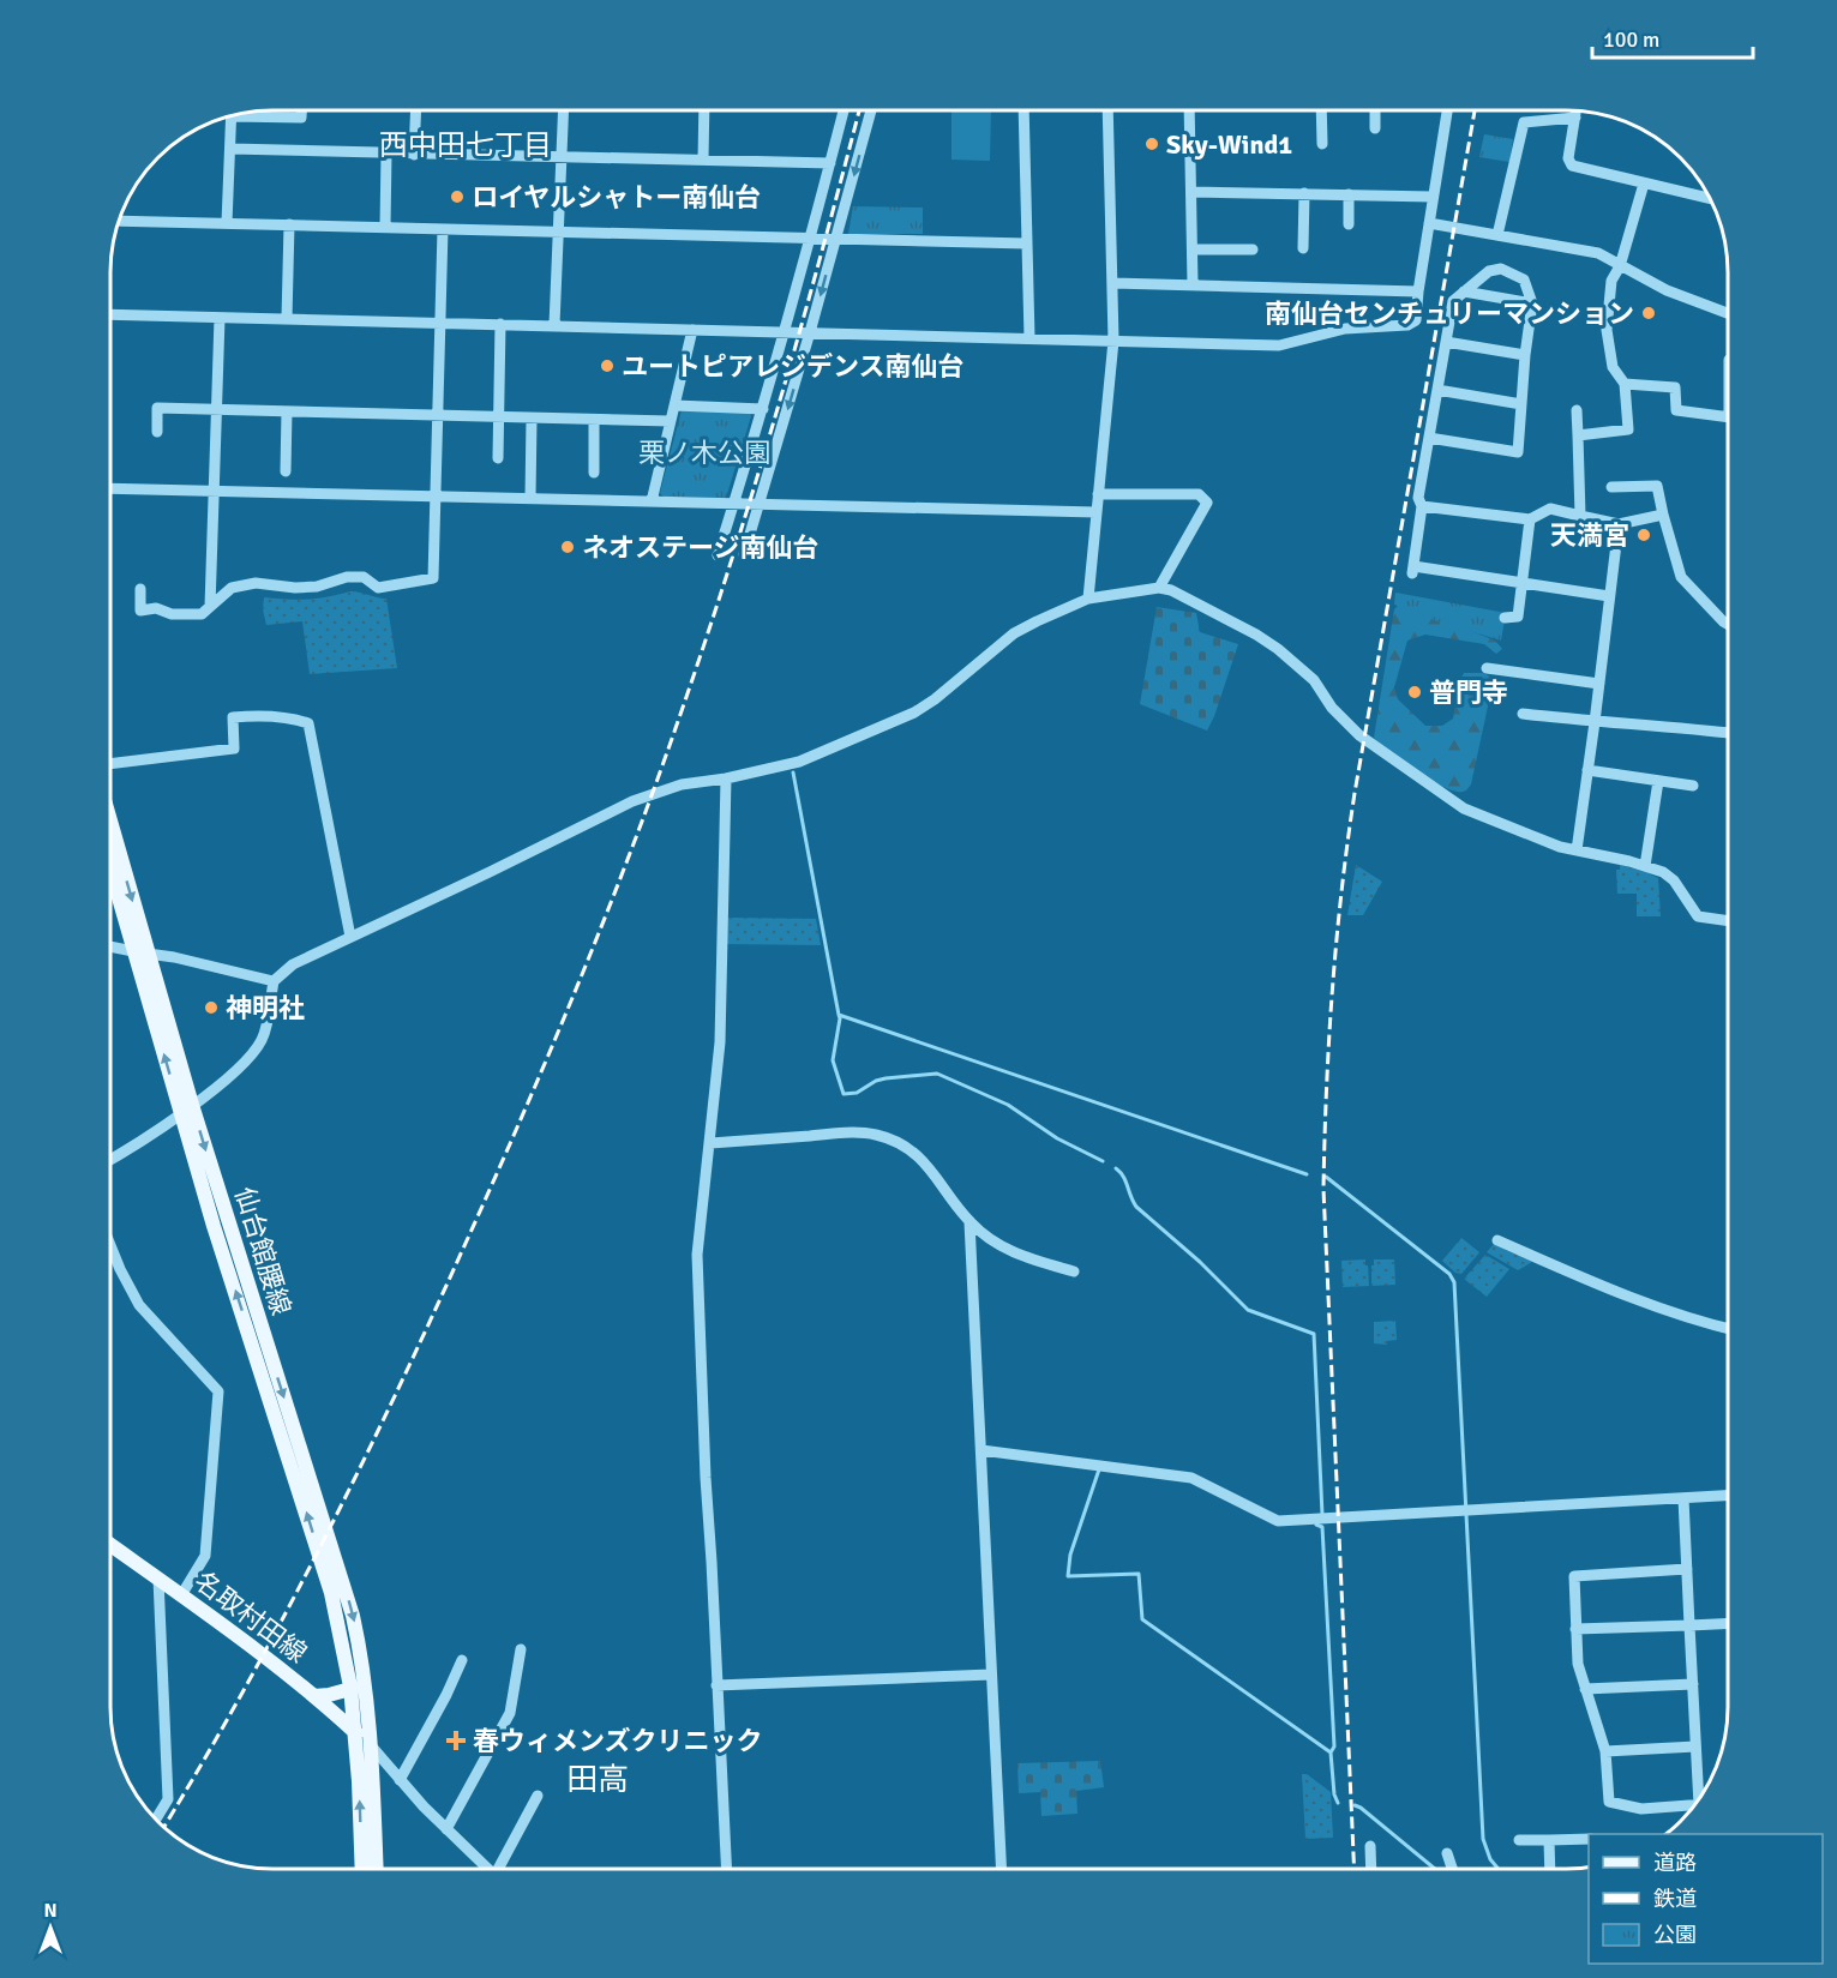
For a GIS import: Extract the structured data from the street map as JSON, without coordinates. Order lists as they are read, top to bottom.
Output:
{
  "streets": {
    "main road": ["仙台館腰線", "名取村田線"]
  },
  "crossings": [
    ["仙台館腰線", "名取村田線"]
  ],
  "districts": ["西中田七丁目", "田高"],
  "parks": ["栗ノ木公園"],
  "places": {
    "other": [
      "Sky-Wind1",
      "ロイヤルシャトー南仙台",
      "南仙台センチュリーマンション",
      "ユートピアレジデンス南仙台",
      "天満宮",
      "ネオステージ南仙台",
      "普門寺",
      "神明社"
    ],
    "health": ["春ウィメンズクリニック"]
  },
  "legend": ["道路", "鉄道", "公園"],
  "scale_bar": "100 m",
  "north": "top"
}
